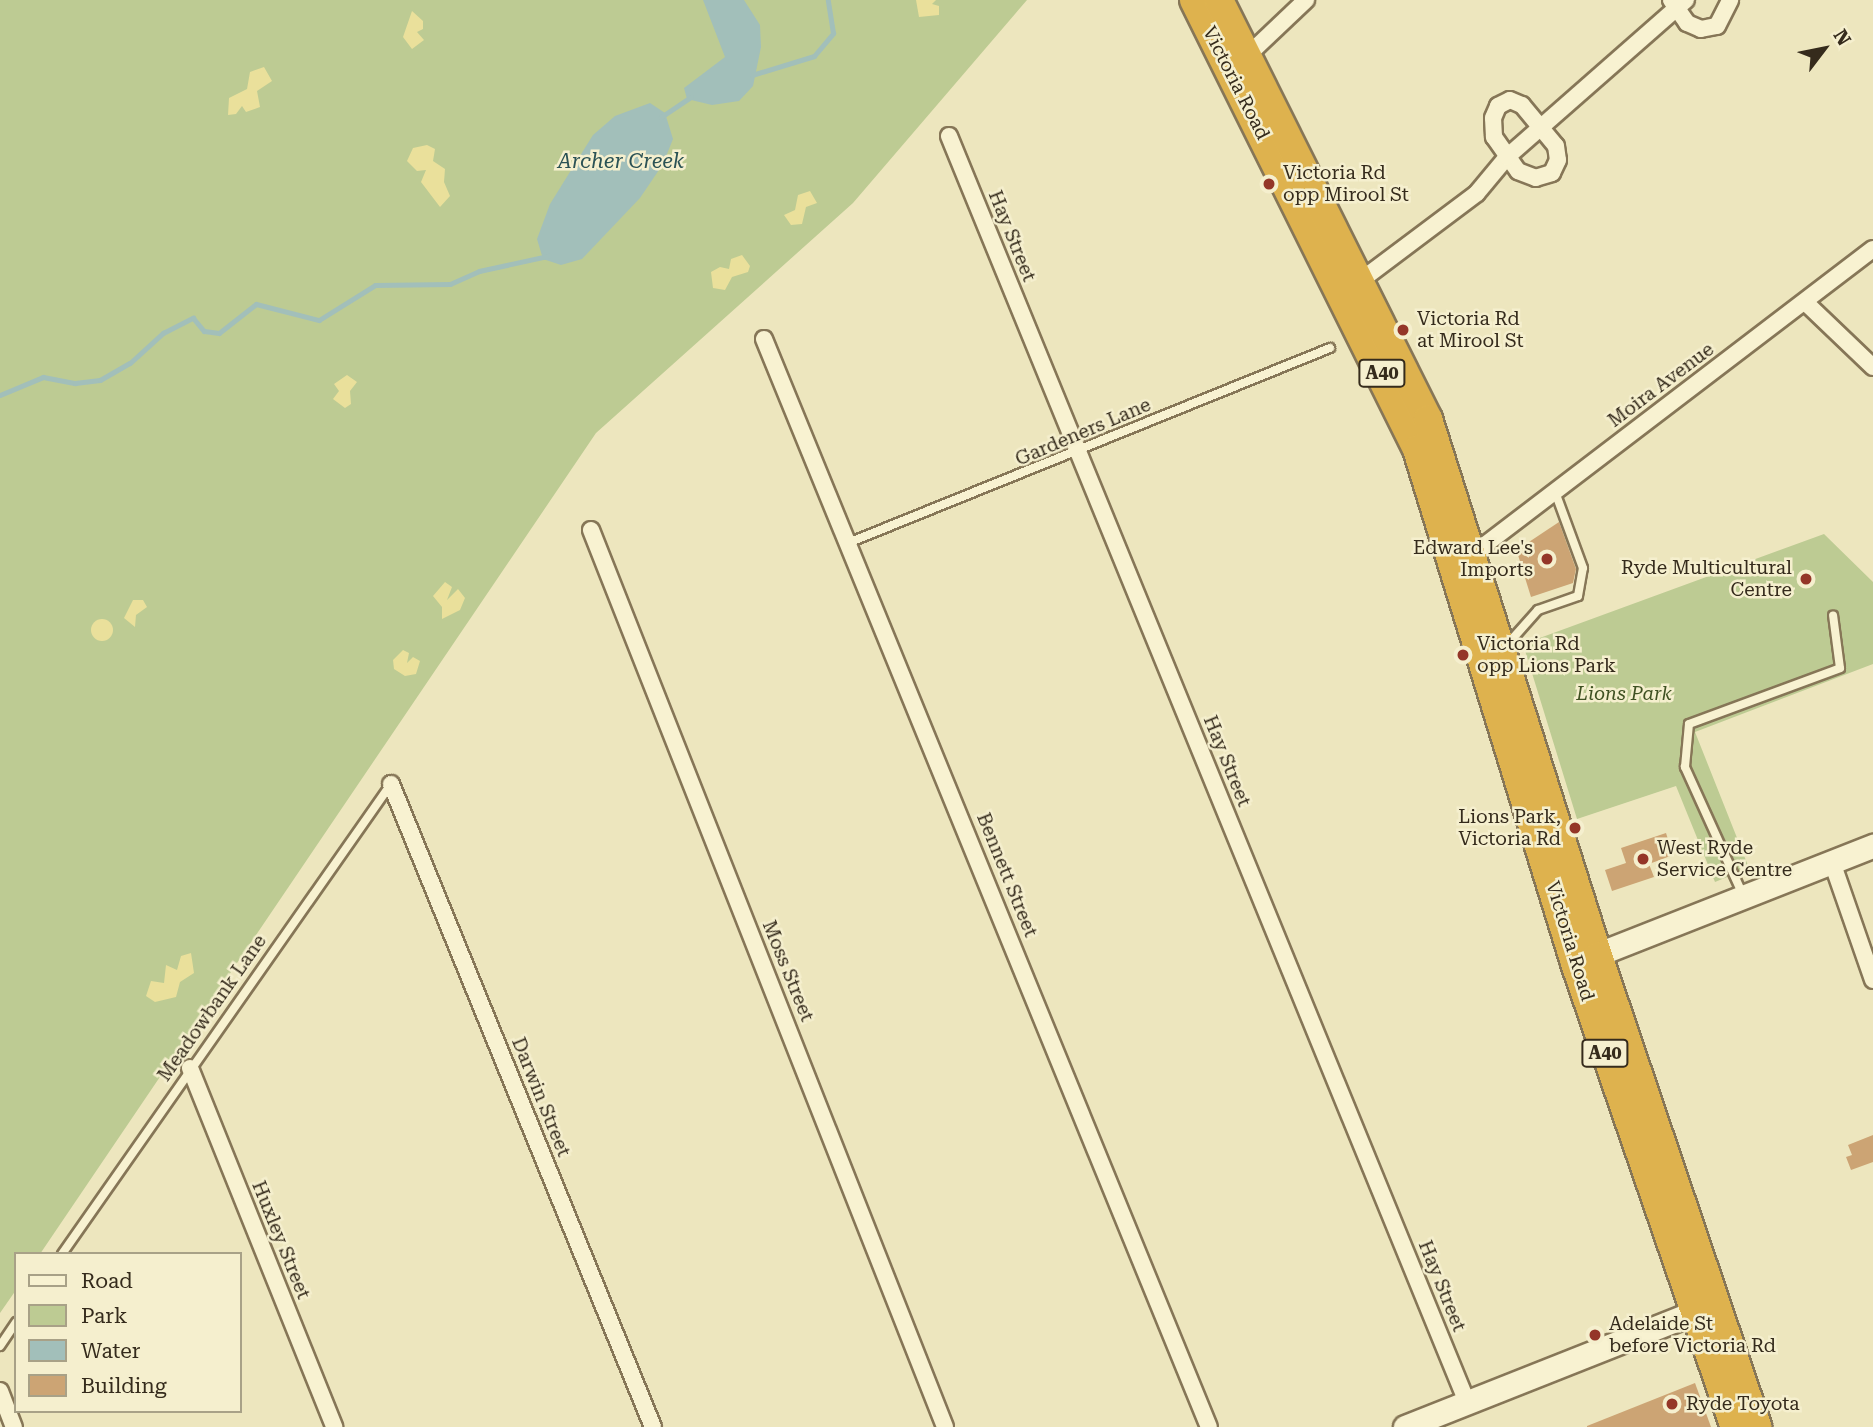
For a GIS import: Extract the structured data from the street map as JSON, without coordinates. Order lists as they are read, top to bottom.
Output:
{
  "streets": {
    "highway": ["Victoria Road", "A40"],
    "street": [
      "Hay Street",
      "Moira Avenue",
      "Bennett Street",
      "Moss Street",
      "Darwin Street",
      "Huxley Street"
    ],
    "lane": ["Gardeners Lane", "Meadowbank Lane"]
  },
  "crossings": [
    ["Victoria Road", "Moira Avenue"],
    ["Hay Street", "Gardeners Lane"],
    ["Gardeners Lane", "Bennett Street"],
    ["Meadowbank Lane", "Darwin Street"],
    ["Meadowbank Lane", "Huxley Street"]
  ],
  "water": ["Archer Creek"],
  "parks": ["Lions Park"],
  "places": [
    "Victoria Rd opp Mirool St",
    "Victoria Rd at Mirool St",
    "Edward Lee's Imports",
    "Ryde Multicultural Centre",
    "Victoria Rd opp Lions Park",
    "Lions Park, Victoria Rd",
    "West Ryde Service Centre",
    "Adelaide St before Victoria Rd",
    "Ryde Toyota"
  ],
  "legend": [
    "Road",
    "Park",
    "Water",
    "Building"
  ],
  "north": "top right"
}
